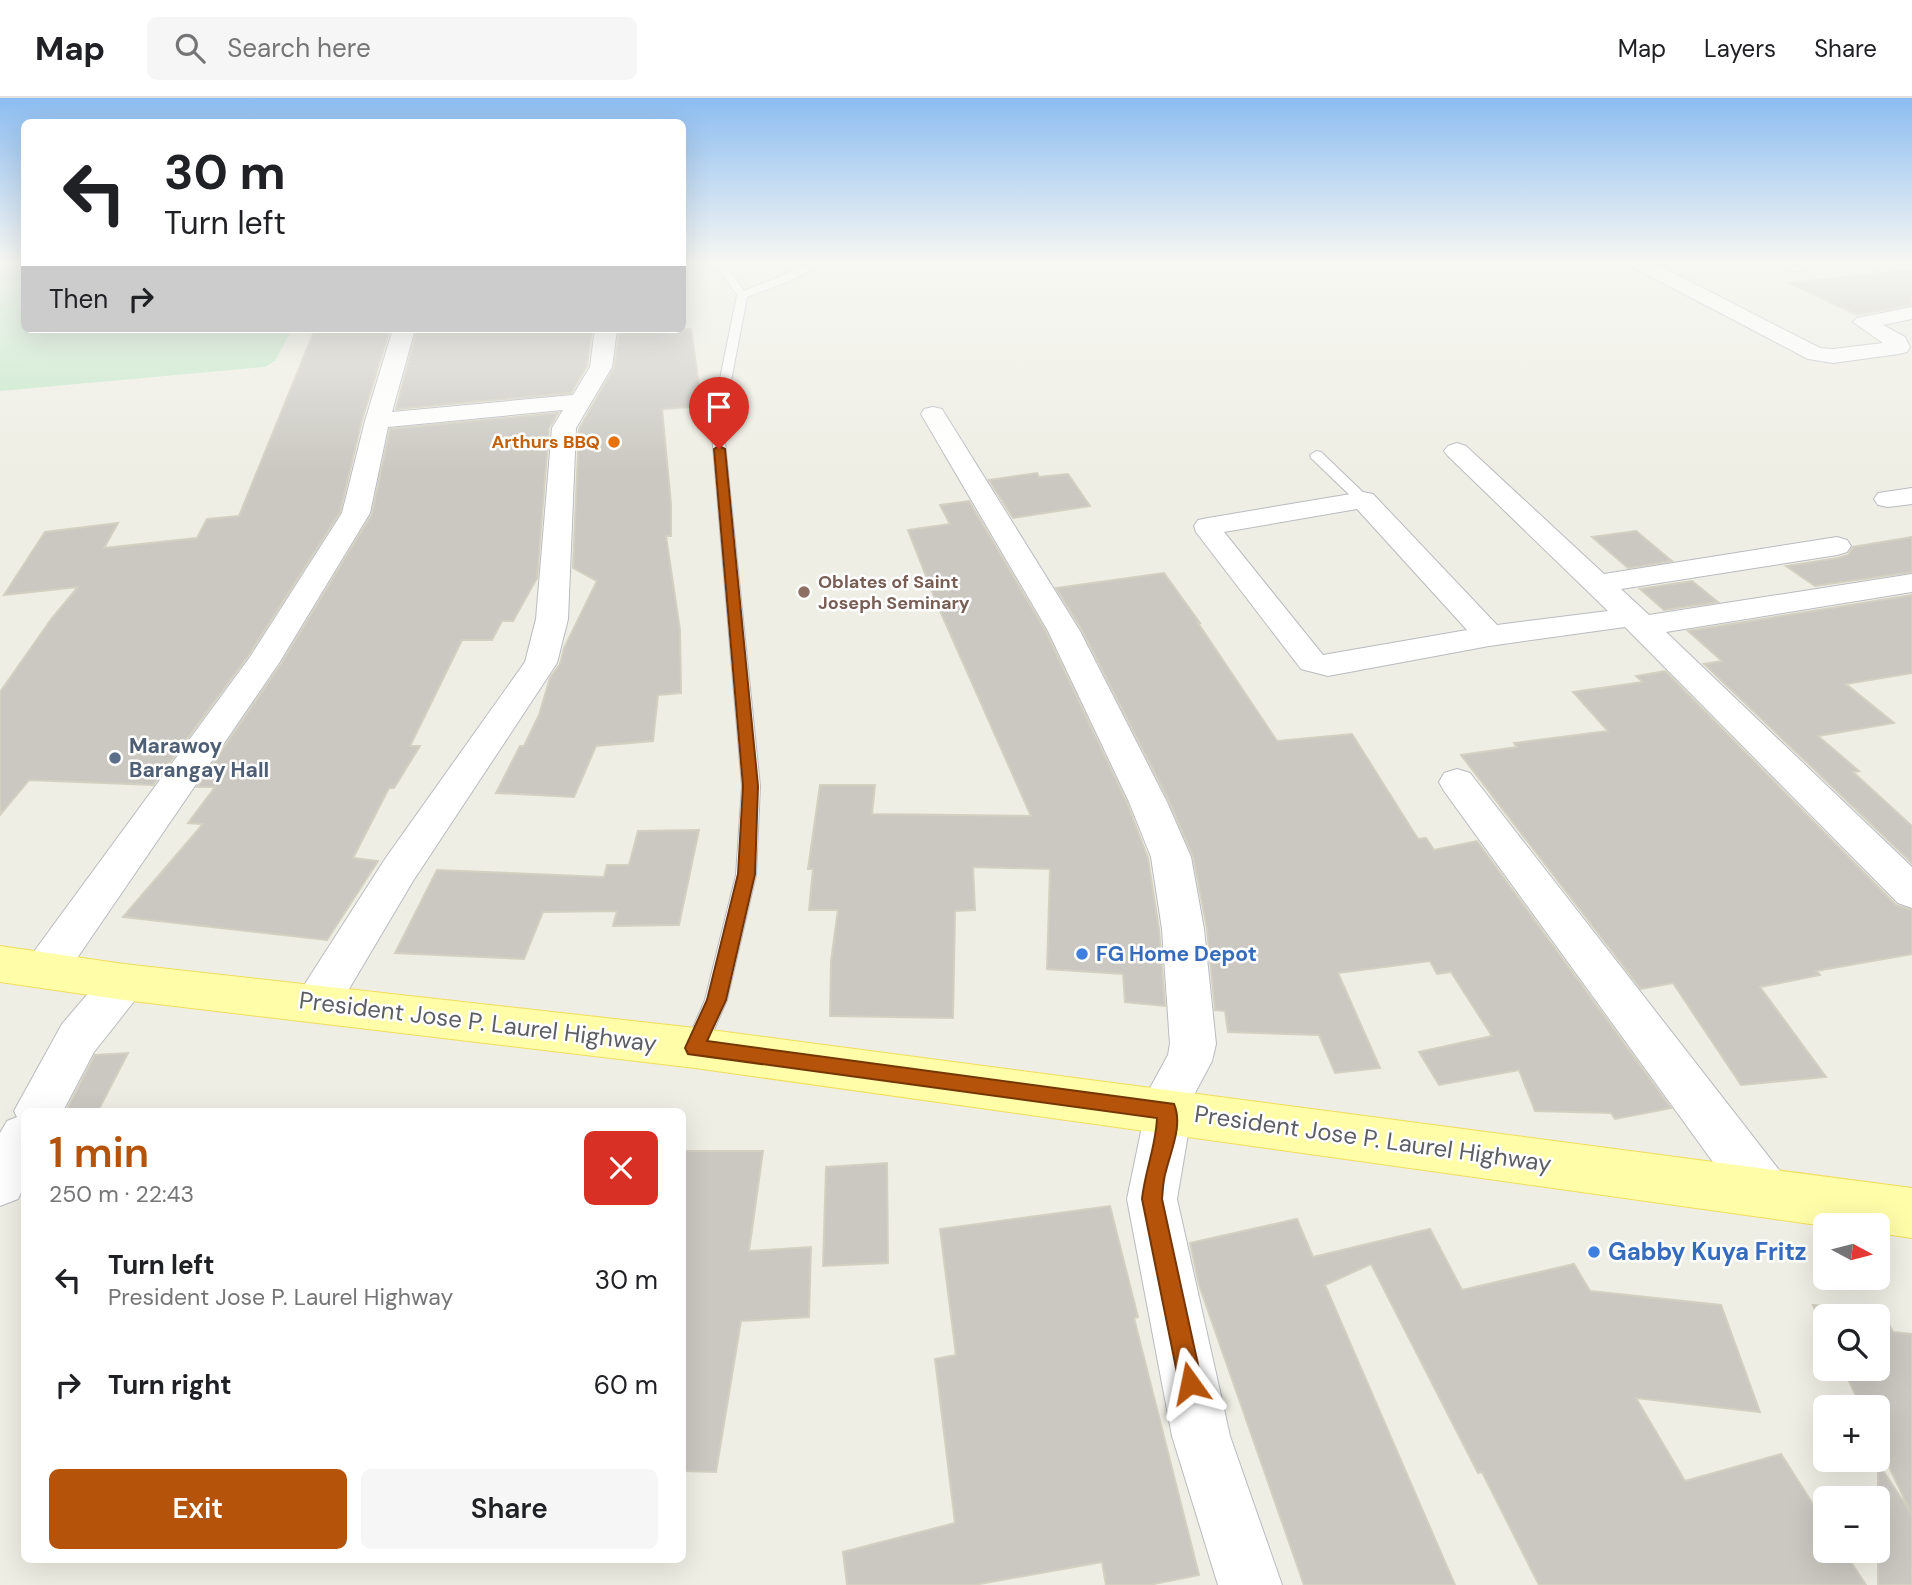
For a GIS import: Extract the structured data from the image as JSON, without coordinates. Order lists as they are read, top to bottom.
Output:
{
  "streets": {
    "main road": ["President Jose P. Laurel Highway"]
  },
  "places": [
    "Arthurs BBQ",
    "Oblates of Saint Joseph Seminary",
    "Marawoy Barangay Hall",
    "FG Home Depot",
    "Gabby Kuya Fritz"
  ],
  "north": "right",
  "page": {
    "header": "Map",
    "search": "Search here",
    "nav": ["Map", "Layers", "Share"],
    "turn": ["30 m", "Turn left"],
    "then": "Then",
    "heading": ["1 min", "250 m · 22:43"],
    "map_buttons": ["+", "−"],
    "list": [
      {
        "name": "Turn left",
        "note": "President Jose P. Laurel Highway",
        "value": "30 m"
      },
      {
        "name": "Turn right",
        "value": "60 m"
      }
    ],
    "buttons": ["Exit", "Share"]
  }
}
